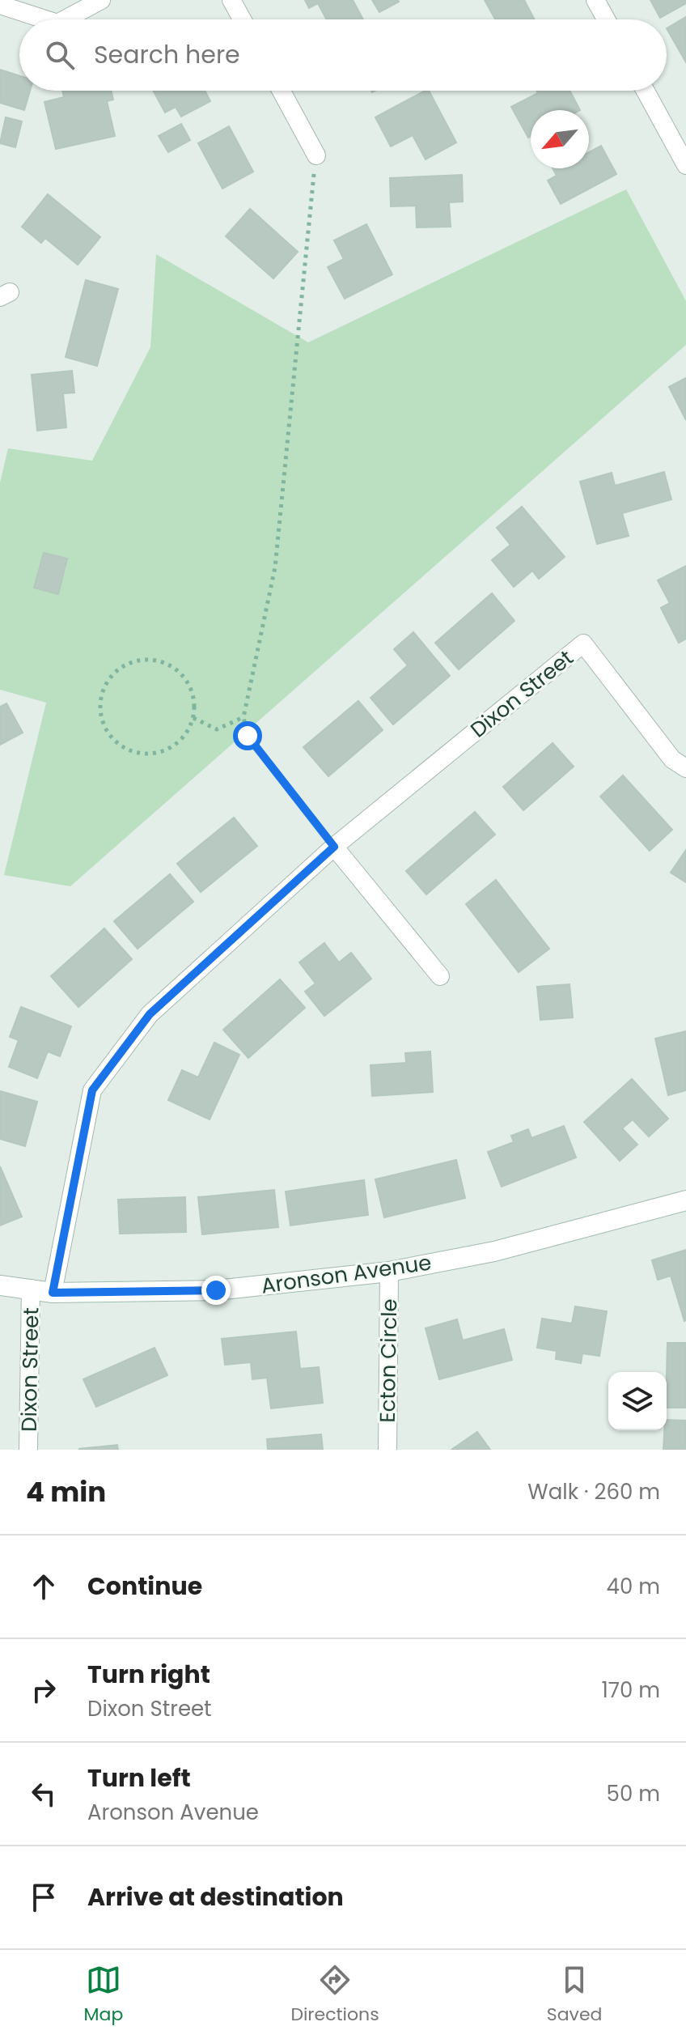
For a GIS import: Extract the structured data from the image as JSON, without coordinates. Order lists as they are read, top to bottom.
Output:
{
  "streets": {
    "street": ["Dixon Street", "Aronson Avenue", "Ecton Circle"]
  },
  "crossings": [
    ["Dixon Street", "Aronson Avenue"],
    ["Aronson Avenue", "Ecton Circle"]
  ],
  "north": "bottom left",
  "page": {
    "search": "Search here",
    "heading": ["4 min", "Walk · 260 m"],
    "list": [
      ["Continue", "40 m"],
      ["Turn right", "Dixon Street", "170 m"],
      ["Turn left", "Aronson Avenue", "50 m"],
      "Arrive at destination"
    ],
    "nav": ["Map", "Directions", "Saved"]
  }
}
